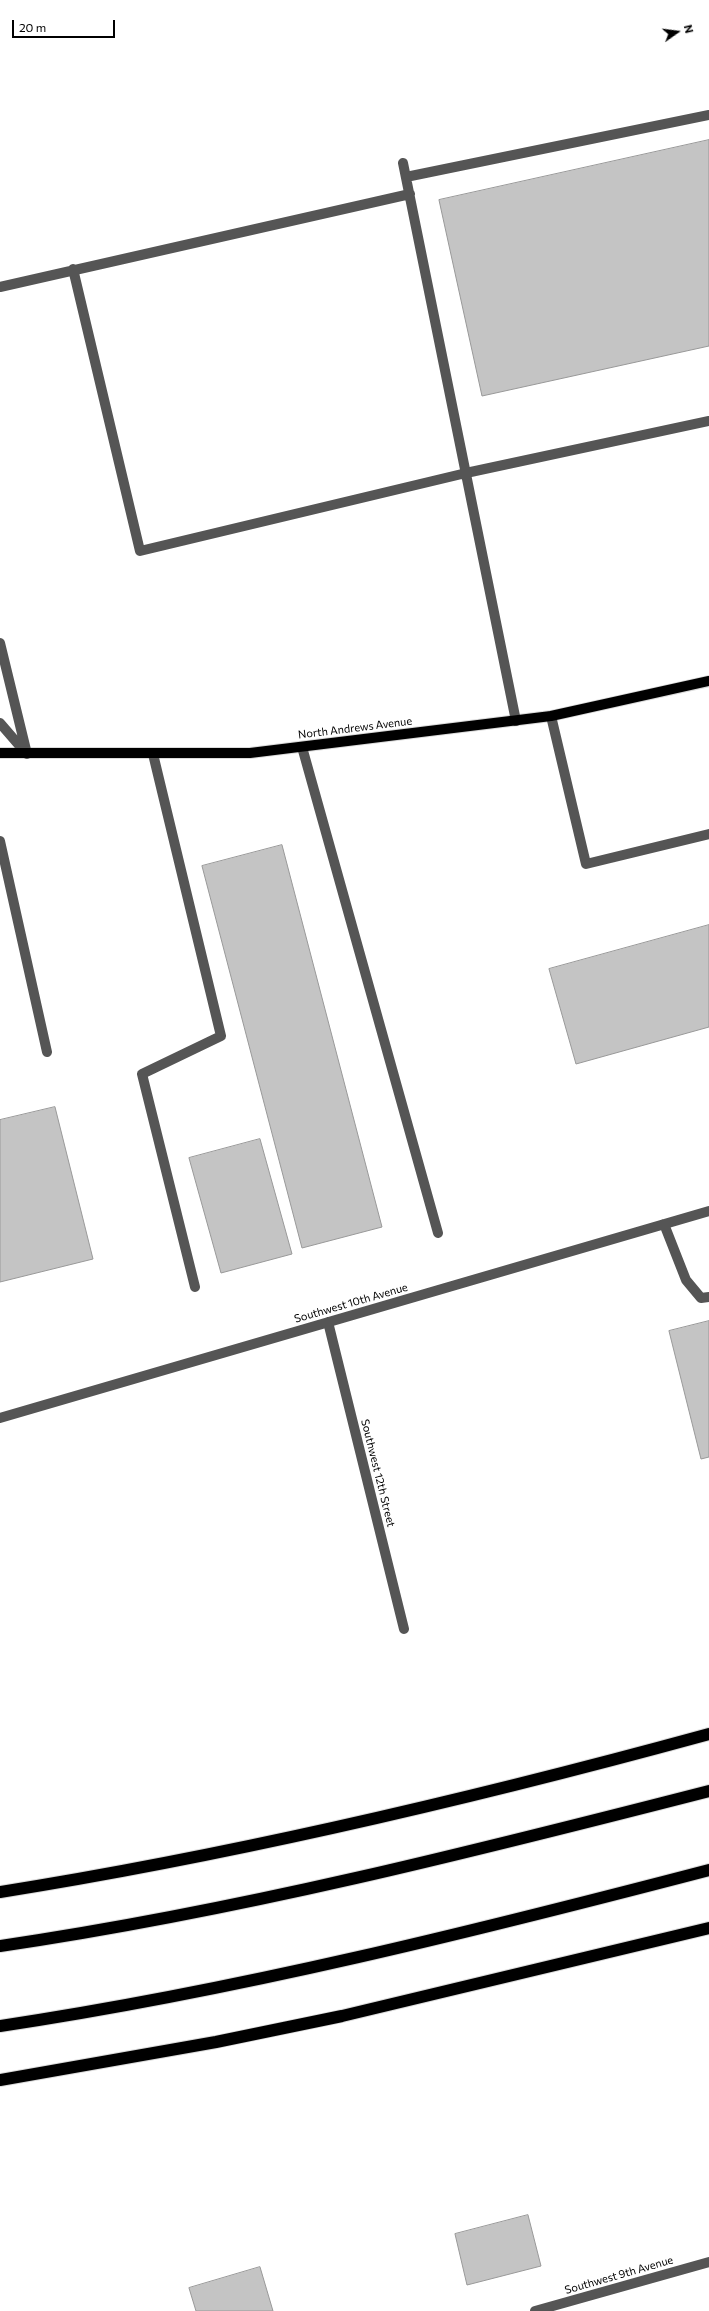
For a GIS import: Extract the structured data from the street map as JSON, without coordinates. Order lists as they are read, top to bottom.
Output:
{
  "streets": {
    "main road": ["North Andrews Avenue"],
    "street": ["Southwest 10th Avenue", "Southwest 12th Street", "Southwest 9th Avenue"]
  },
  "crossings": [
    ["Southwest 10th Avenue", "Southwest 12th Street"]
  ],
  "scale_bar": "20 m",
  "north": "right"
}
